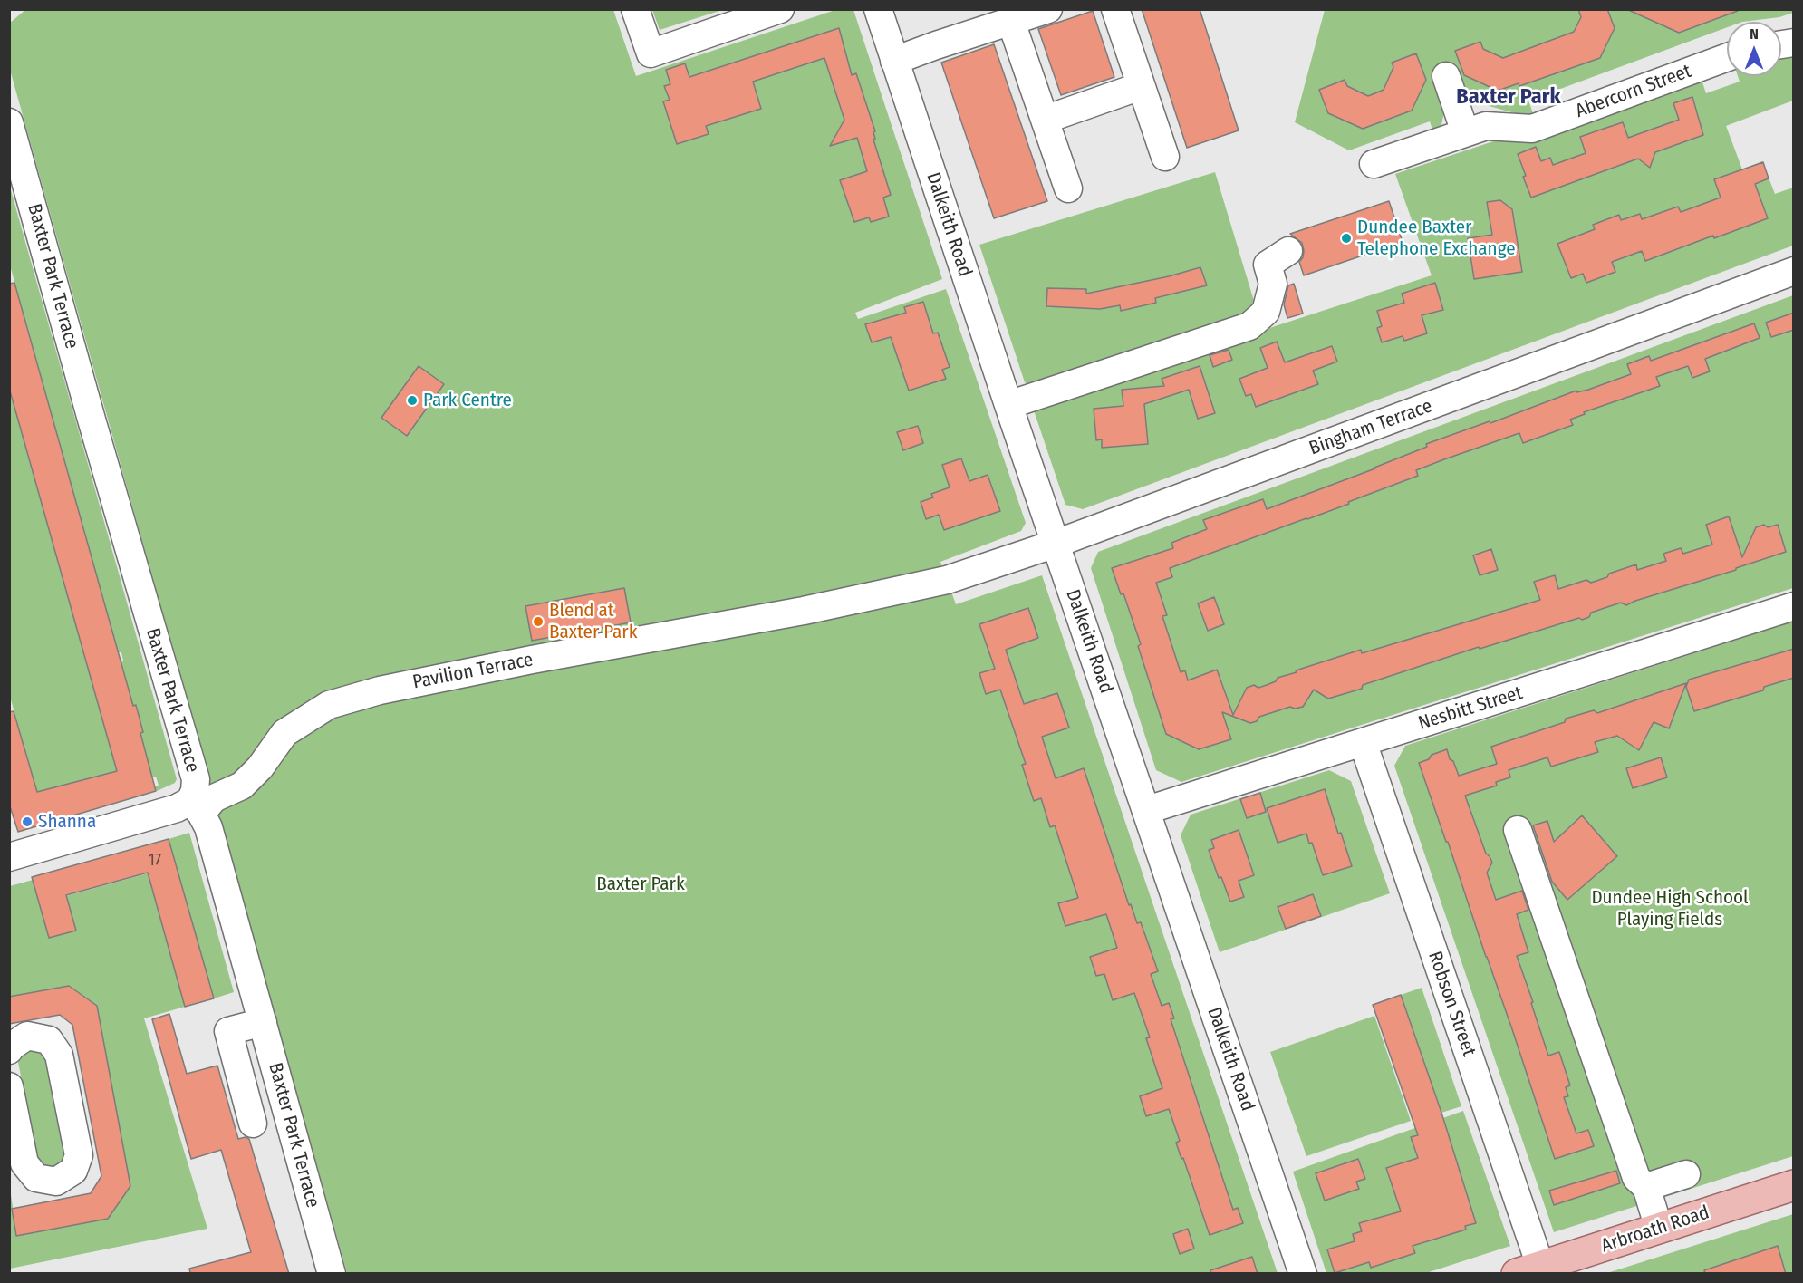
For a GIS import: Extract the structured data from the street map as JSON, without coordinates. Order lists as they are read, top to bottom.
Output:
{
  "streets": {
    "main road": ["Arbroath Road"],
    "street": [
      "Abercorn Street",
      "Dalkeith Road",
      "Baxter Park Terrace",
      "Bingham Terrace",
      "Pavilion Terrace",
      "Nesbitt Street",
      "Robson Street"
    ]
  },
  "crossings": [
    ["Dalkeith Road", "Bingham Terrace"],
    ["Dalkeith Road", "Nesbitt Street"],
    ["Baxter Park Terrace", "Pavilion Terrace"],
    ["Bingham Terrace", "Pavilion Terrace"],
    ["Nesbitt Street", "Robson Street"],
    ["Robson Street", "Arbroath Road"]
  ],
  "districts": ["Baxter Park"],
  "parks": ["Baxter Park", "Dundee High School Playing Fields"],
  "places": [
    "Dundee Baxter Telephone Exchange",
    "Park Centre",
    "Blend at Baxter Park",
    "Shanna"
  ],
  "house_numbers": ["17"],
  "north": "top"
}
